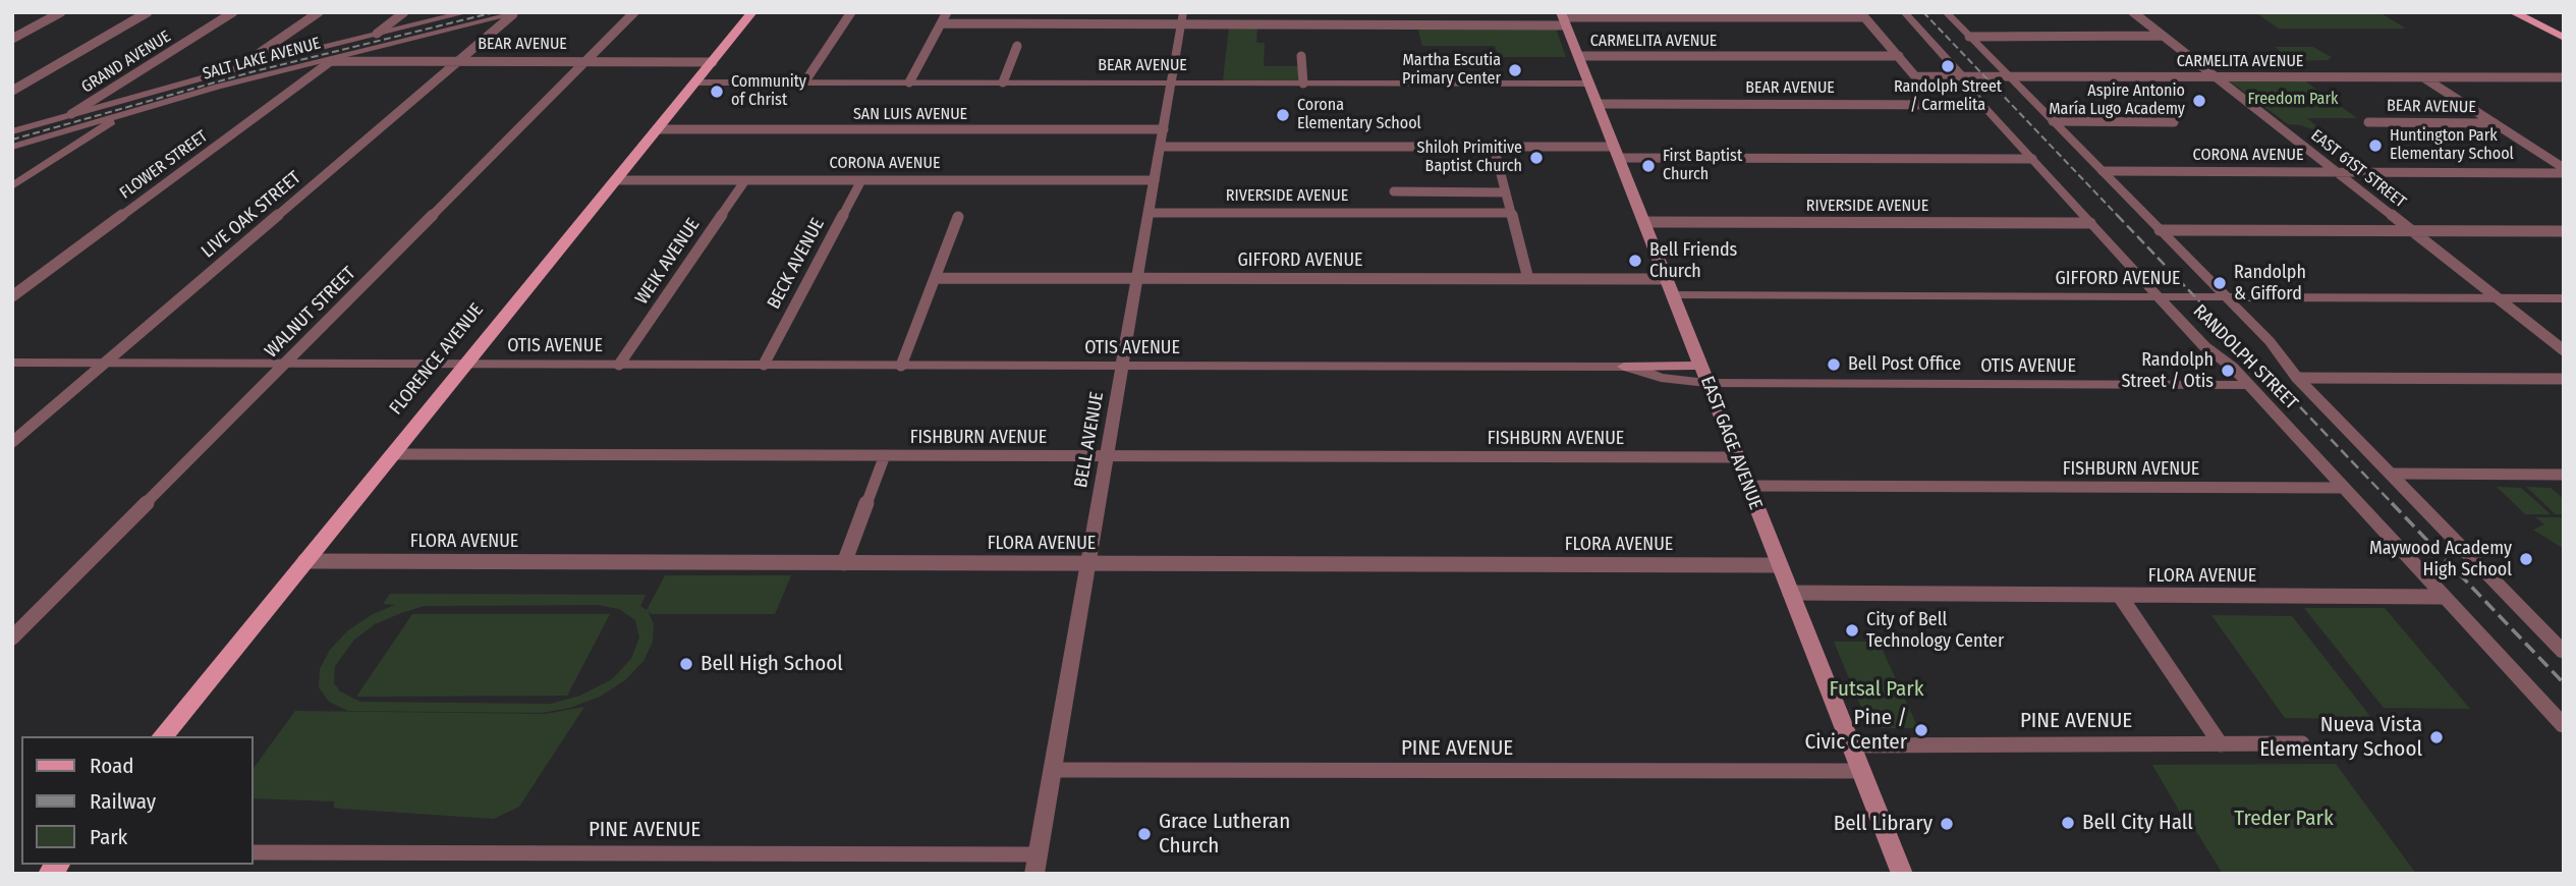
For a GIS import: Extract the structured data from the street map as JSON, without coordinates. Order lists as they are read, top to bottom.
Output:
{
  "streets": {
    "main road": ["FLORENCE AVENUE", "EAST GAGE AVENUE"],
    "street": [
      "CARMELITA AVENUE",
      "BEAR AVENUE",
      "SALT LAKE AVENUE",
      "GRAND AVENUE",
      "SAN LUIS AVENUE",
      "CORONA AVENUE",
      "FLOWER STREET",
      "EAST 61ST STREET",
      "RIVERSIDE AVENUE",
      "LIVE OAK STREET",
      "GIFFORD AVENUE",
      "WEIK AVENUE",
      "BECK AVENUE",
      "WALNUT STREET",
      "OTIS AVENUE",
      "RANDOLPH STREET",
      "FISHBURN AVENUE",
      "BELL AVENUE",
      "FLORA AVENUE",
      "PINE AVENUE"
    ]
  },
  "crossings": [
    ["CARMELITA AVENUE", "EAST 61ST STREET"],
    ["CARMELITA AVENUE", "RANDOLPH STREET"],
    ["CARMELITA AVENUE", "EAST GAGE AVENUE"],
    ["BEAR AVENUE", "SALT LAKE AVENUE"],
    ["BEAR AVENUE", "FLOWER STREET"],
    ["BEAR AVENUE", "LIVE OAK STREET"],
    ["BEAR AVENUE", "WALNUT STREET"],
    ["BEAR AVENUE", "RANDOLPH STREET"],
    ["BEAR AVENUE", "FLORENCE AVENUE"],
    ["BEAR AVENUE", "BELL AVENUE"],
    ["BEAR AVENUE", "EAST GAGE AVENUE"],
    ["SALT LAKE AVENUE", "GRAND AVENUE"],
    ["SALT LAKE AVENUE", "FLOWER STREET"],
    ["SALT LAKE AVENUE", "LIVE OAK STREET"],
    ["SAN LUIS AVENUE", "FLORENCE AVENUE"],
    ["SAN LUIS AVENUE", "BELL AVENUE"],
    ["CORONA AVENUE", "EAST 61ST STREET"],
    ["CORONA AVENUE", "WEIK AVENUE"],
    ["CORONA AVENUE", "BECK AVENUE"],
    ["CORONA AVENUE", "RANDOLPH STREET"],
    ["CORONA AVENUE", "FLORENCE AVENUE"],
    ["CORONA AVENUE", "BELL AVENUE"],
    ["EAST 61ST STREET", "GIFFORD AVENUE"],
    ["RIVERSIDE AVENUE", "RANDOLPH STREET"],
    ["RIVERSIDE AVENUE", "BELL AVENUE"],
    ["RIVERSIDE AVENUE", "EAST GAGE AVENUE"],
    ["LIVE OAK STREET", "OTIS AVENUE"],
    ["GIFFORD AVENUE", "RANDOLPH STREET"],
    ["GIFFORD AVENUE", "BELL AVENUE"],
    ["GIFFORD AVENUE", "EAST GAGE AVENUE"],
    ["WEIK AVENUE", "OTIS AVENUE"],
    ["BECK AVENUE", "OTIS AVENUE"],
    ["WALNUT STREET", "OTIS AVENUE"],
    ["OTIS AVENUE", "RANDOLPH STREET"],
    ["OTIS AVENUE", "FLORENCE AVENUE"],
    ["OTIS AVENUE", "BELL AVENUE"],
    ["OTIS AVENUE", "EAST GAGE AVENUE"],
    ["RANDOLPH STREET", "FISHBURN AVENUE"],
    ["RANDOLPH STREET", "FLORA AVENUE"],
    ["FLORENCE AVENUE", "FISHBURN AVENUE"],
    ["FLORENCE AVENUE", "FLORA AVENUE"],
    ["FISHBURN AVENUE", "BELL AVENUE"],
    ["FISHBURN AVENUE", "EAST GAGE AVENUE"],
    ["BELL AVENUE", "FLORA AVENUE"],
    ["BELL AVENUE", "PINE AVENUE"],
    ["EAST GAGE AVENUE", "FLORA AVENUE"],
    ["EAST GAGE AVENUE", "PINE AVENUE"]
  ],
  "parks": ["Freedom Park", "Futsal Park", "Treder Park"],
  "places": [
    "Randolph Street / Carmelita",
    "Martha Escutia Primary Center",
    "Community of Christ",
    "Aspire Antonio María Lugo Academy",
    "Corona Elementary School",
    "Huntington Park Elementary School",
    "Shiloh Primitive Baptist Church",
    "First Baptist Church",
    "Bell Friends Church",
    "Randolph & Gifford",
    "Bell Post Office",
    "Randolph Street / Otis",
    "Maywood Academy High School",
    "City of Bell Technology Center",
    "Bell High School",
    "Pine / Civic Center",
    "Nueva Vista Elementary School",
    "Bell City Hall",
    "Bell Library",
    "Grace Lutheran Church"
  ],
  "legend": ["Road", "Railway", "Park"]
}
